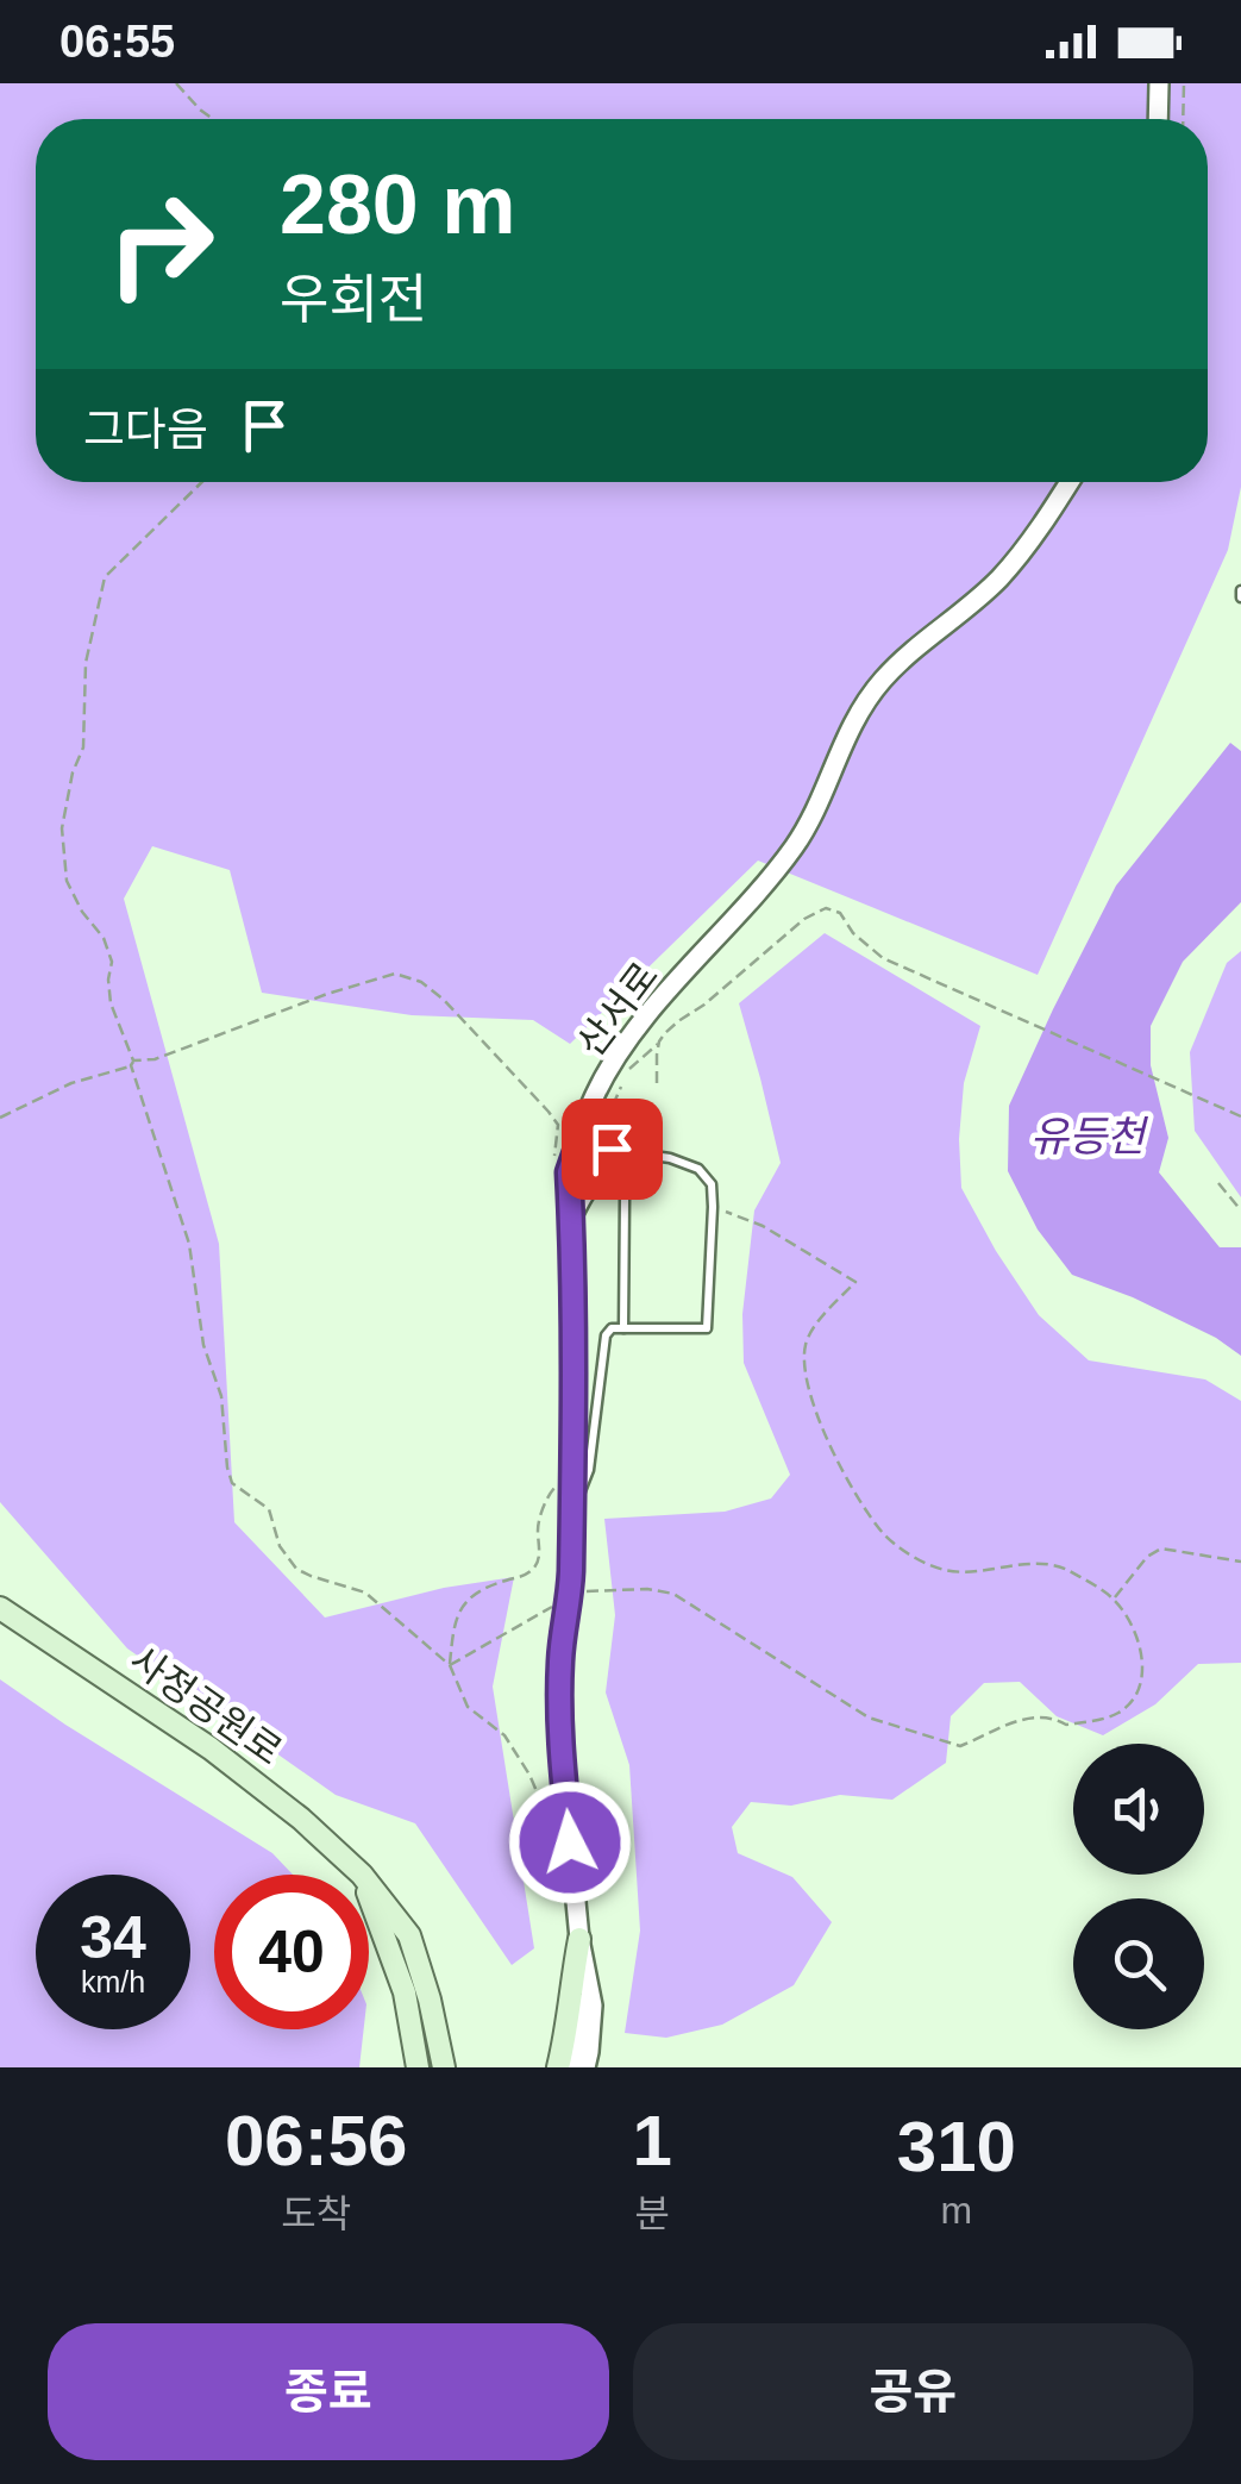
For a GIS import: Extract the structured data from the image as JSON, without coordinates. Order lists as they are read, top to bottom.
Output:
{
  "streets": {
    "main road": ["사정공원로"],
    "street": ["산서로"]
  },
  "water": ["유등천"],
  "page": {
    "status": "06:55",
    "turn": ["280 m", "우회전"],
    "then": "그다음",
    "speed": "34 km/h",
    "limit": "40",
    "eta": [
      "06:56",
      "도착",
      "1",
      "분",
      "310",
      "m"
    ],
    "buttons": ["종료", "공유"]
  }
}
